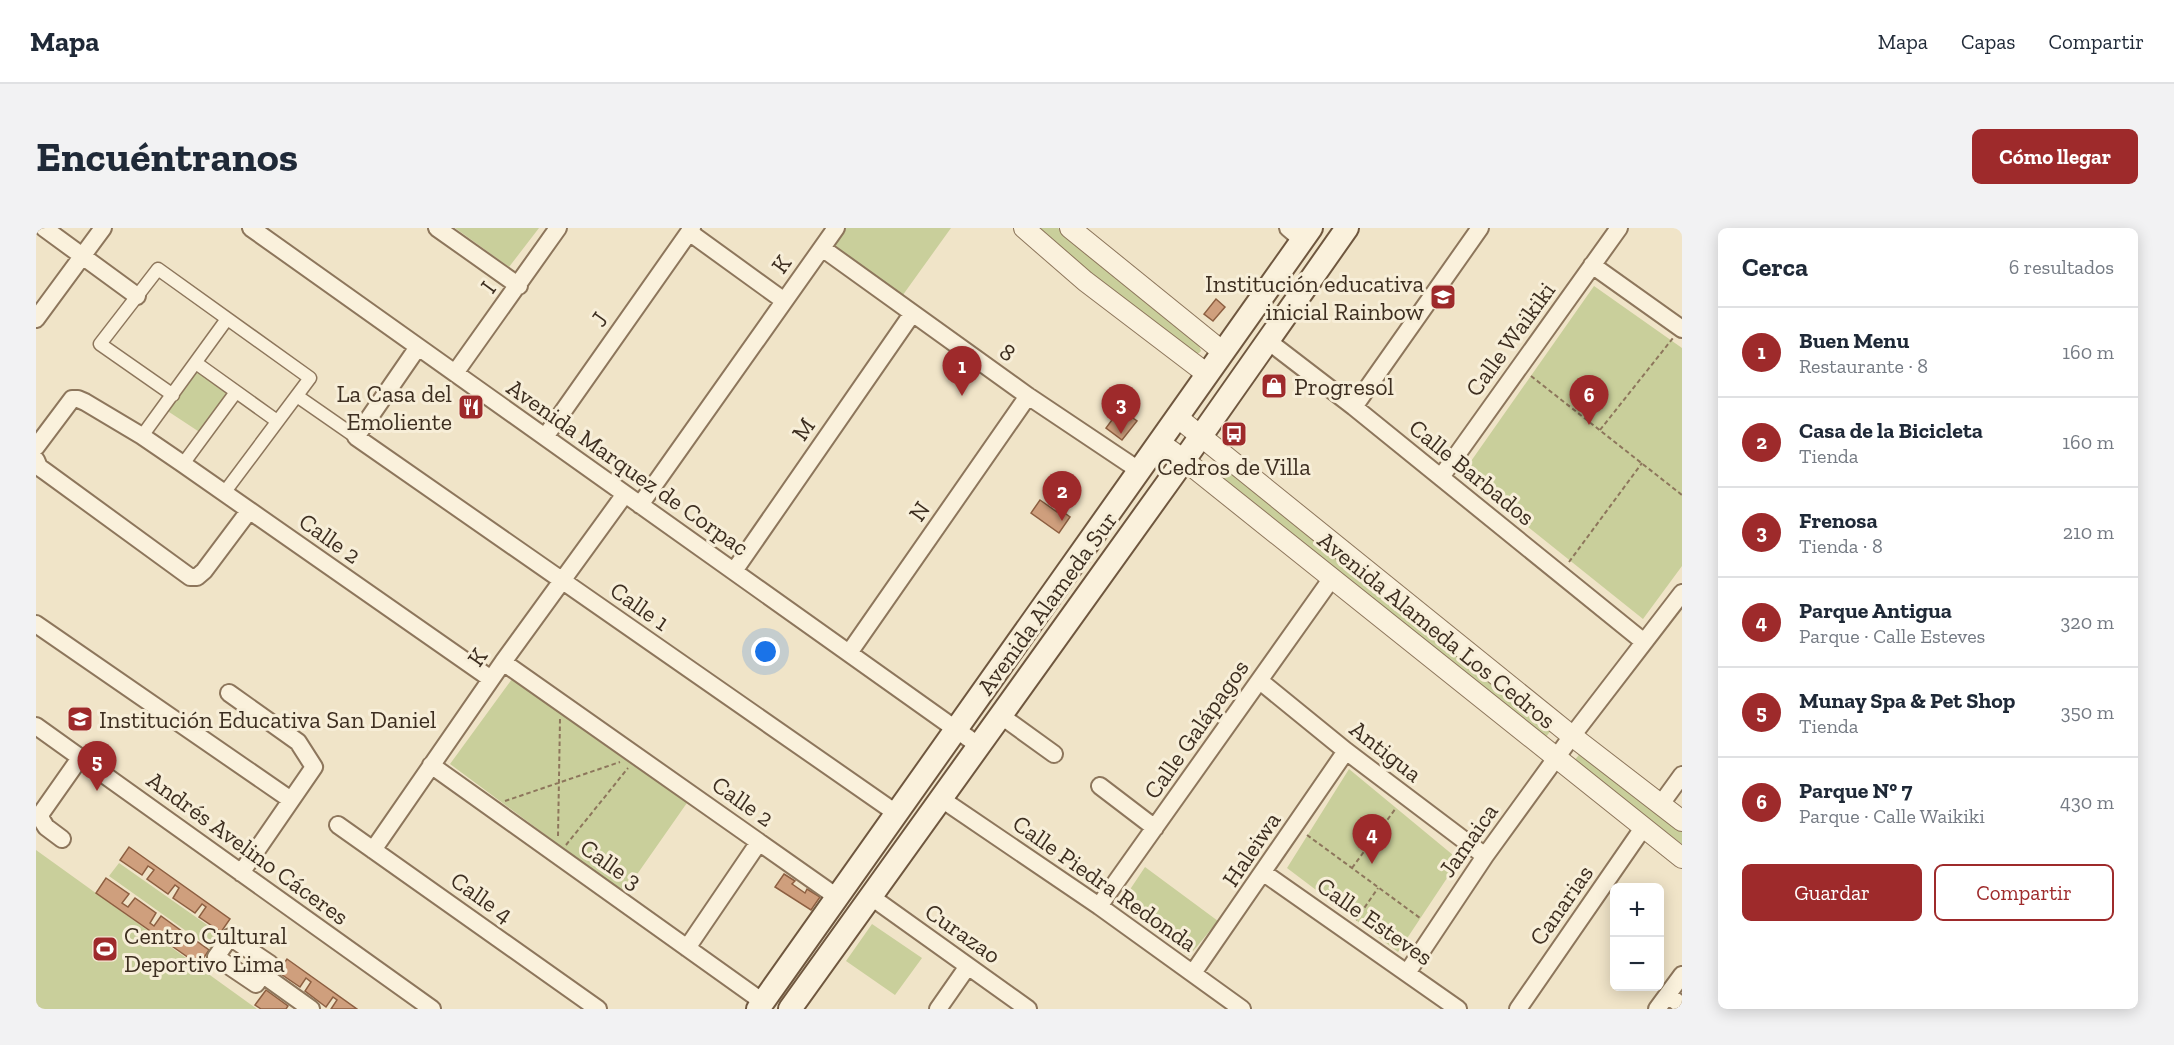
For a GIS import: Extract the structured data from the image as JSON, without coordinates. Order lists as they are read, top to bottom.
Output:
{
  "streets": {
    "main road": ["Avenida Alameda Sur"],
    "street": [
      "K",
      "I",
      "J",
      "Calle Waikiki",
      "8",
      "M",
      "Avenida Marquez de Corpac",
      "Calle Barbados",
      "N",
      "Calle 2",
      "Calle 1",
      "Avenida Alameda Los Cedros",
      "Calle Galápagos",
      "Antigua",
      "Jamaica",
      "Andrés Avelino Cáceres",
      "Haleiwa",
      "Calle 3",
      "Calle Piedra Redonda",
      "Calle 4",
      "Canarias",
      "Calle Esteves",
      "Curazao"
    ]
  },
  "crossings": [
    ["K", "8"],
    ["K", "Avenida Marquez de Corpac"],
    ["K", "Calle 2"],
    ["K", "Calle 1"],
    ["K", "Calle 3"],
    ["K", "Calle 4"],
    ["I", "Avenida Marquez de Corpac"],
    ["J", "Avenida Marquez de Corpac"],
    ["Calle Waikiki", "Calle Barbados"],
    ["8", "M"],
    ["8", "N"],
    ["8", "Avenida Alameda Sur"],
    ["M", "Avenida Marquez de Corpac"],
    ["Avenida Marquez de Corpac", "N"],
    ["Avenida Marquez de Corpac", "Avenida Alameda Sur"],
    ["Calle Barbados", "Avenida Alameda Sur"],
    ["Calle Barbados", "Jamaica"],
    ["Calle 2", "Avenida Alameda Sur"],
    ["Avenida Alameda Sur", "Calle 1"],
    ["Avenida Alameda Sur", "Avenida Alameda Los Cedros"],
    ["Avenida Alameda Sur", "Calle 3"],
    ["Avenida Alameda Sur", "Calle Piedra Redonda"],
    ["Avenida Alameda Sur", "Curazao"],
    ["Avenida Alameda Los Cedros", "Calle Galápagos"],
    ["Avenida Alameda Los Cedros", "Jamaica"],
    ["Avenida Alameda Los Cedros", "Canarias"],
    ["Calle Galápagos", "Antigua"],
    ["Calle Galápagos", "Calle Piedra Redonda"],
    ["Antigua", "Jamaica"],
    ["Antigua", "Haleiwa"],
    ["Jamaica", "Calle Esteves"],
    ["Haleiwa", "Calle Piedra Redonda"],
    ["Haleiwa", "Calle Esteves"]
  ],
  "places": {
    "school or university": ["Institución educativa inicial Rainbow", "Institución Educativa San Daniel"],
    "shop": ["Progresol"],
    "restaurant": ["La Casa del Emoliente"],
    "bus stop": ["Cedros de Villa"],
    "sports": ["Centro Cultural Deportivo Lima"]
  },
  "page": {
    "header": "Mapa",
    "nav": ["Mapa", "Capas", "Compartir"],
    "buttons": [
      "Cómo llegar",
      ["Guardar", "Compartir"]
    ],
    "title": "Encuéntranos",
    "heading": ["Cerca", "6 resultados"],
    "list": [
      {
        "mark": "1",
        "name": "Buen Menu",
        "note": "Restaurante · 8",
        "value": "160 m"
      },
      {
        "mark": "2",
        "name": "Casa de la Bicicleta",
        "note": "Tienda",
        "value": "160 m"
      },
      {
        "mark": "3",
        "name": "Frenosa",
        "note": "Tienda · 8",
        "value": "210 m"
      },
      {
        "mark": "4",
        "name": "Parque Antigua",
        "note": "Parque · Calle Esteves",
        "value": "320 m"
      },
      {
        "mark": "5",
        "name": "Munay Spa & Pet Shop",
        "note": "Tienda",
        "value": "350 m"
      },
      {
        "mark": "6",
        "name": "Parque N° 7",
        "note": "Parque · Calle Waikiki",
        "value": "430 m"
      }
    ],
    "pins": [
      "1",
      "6",
      "3",
      "2",
      "5",
      "4"
    ],
    "map_buttons": ["+", "−"]
  }
}
